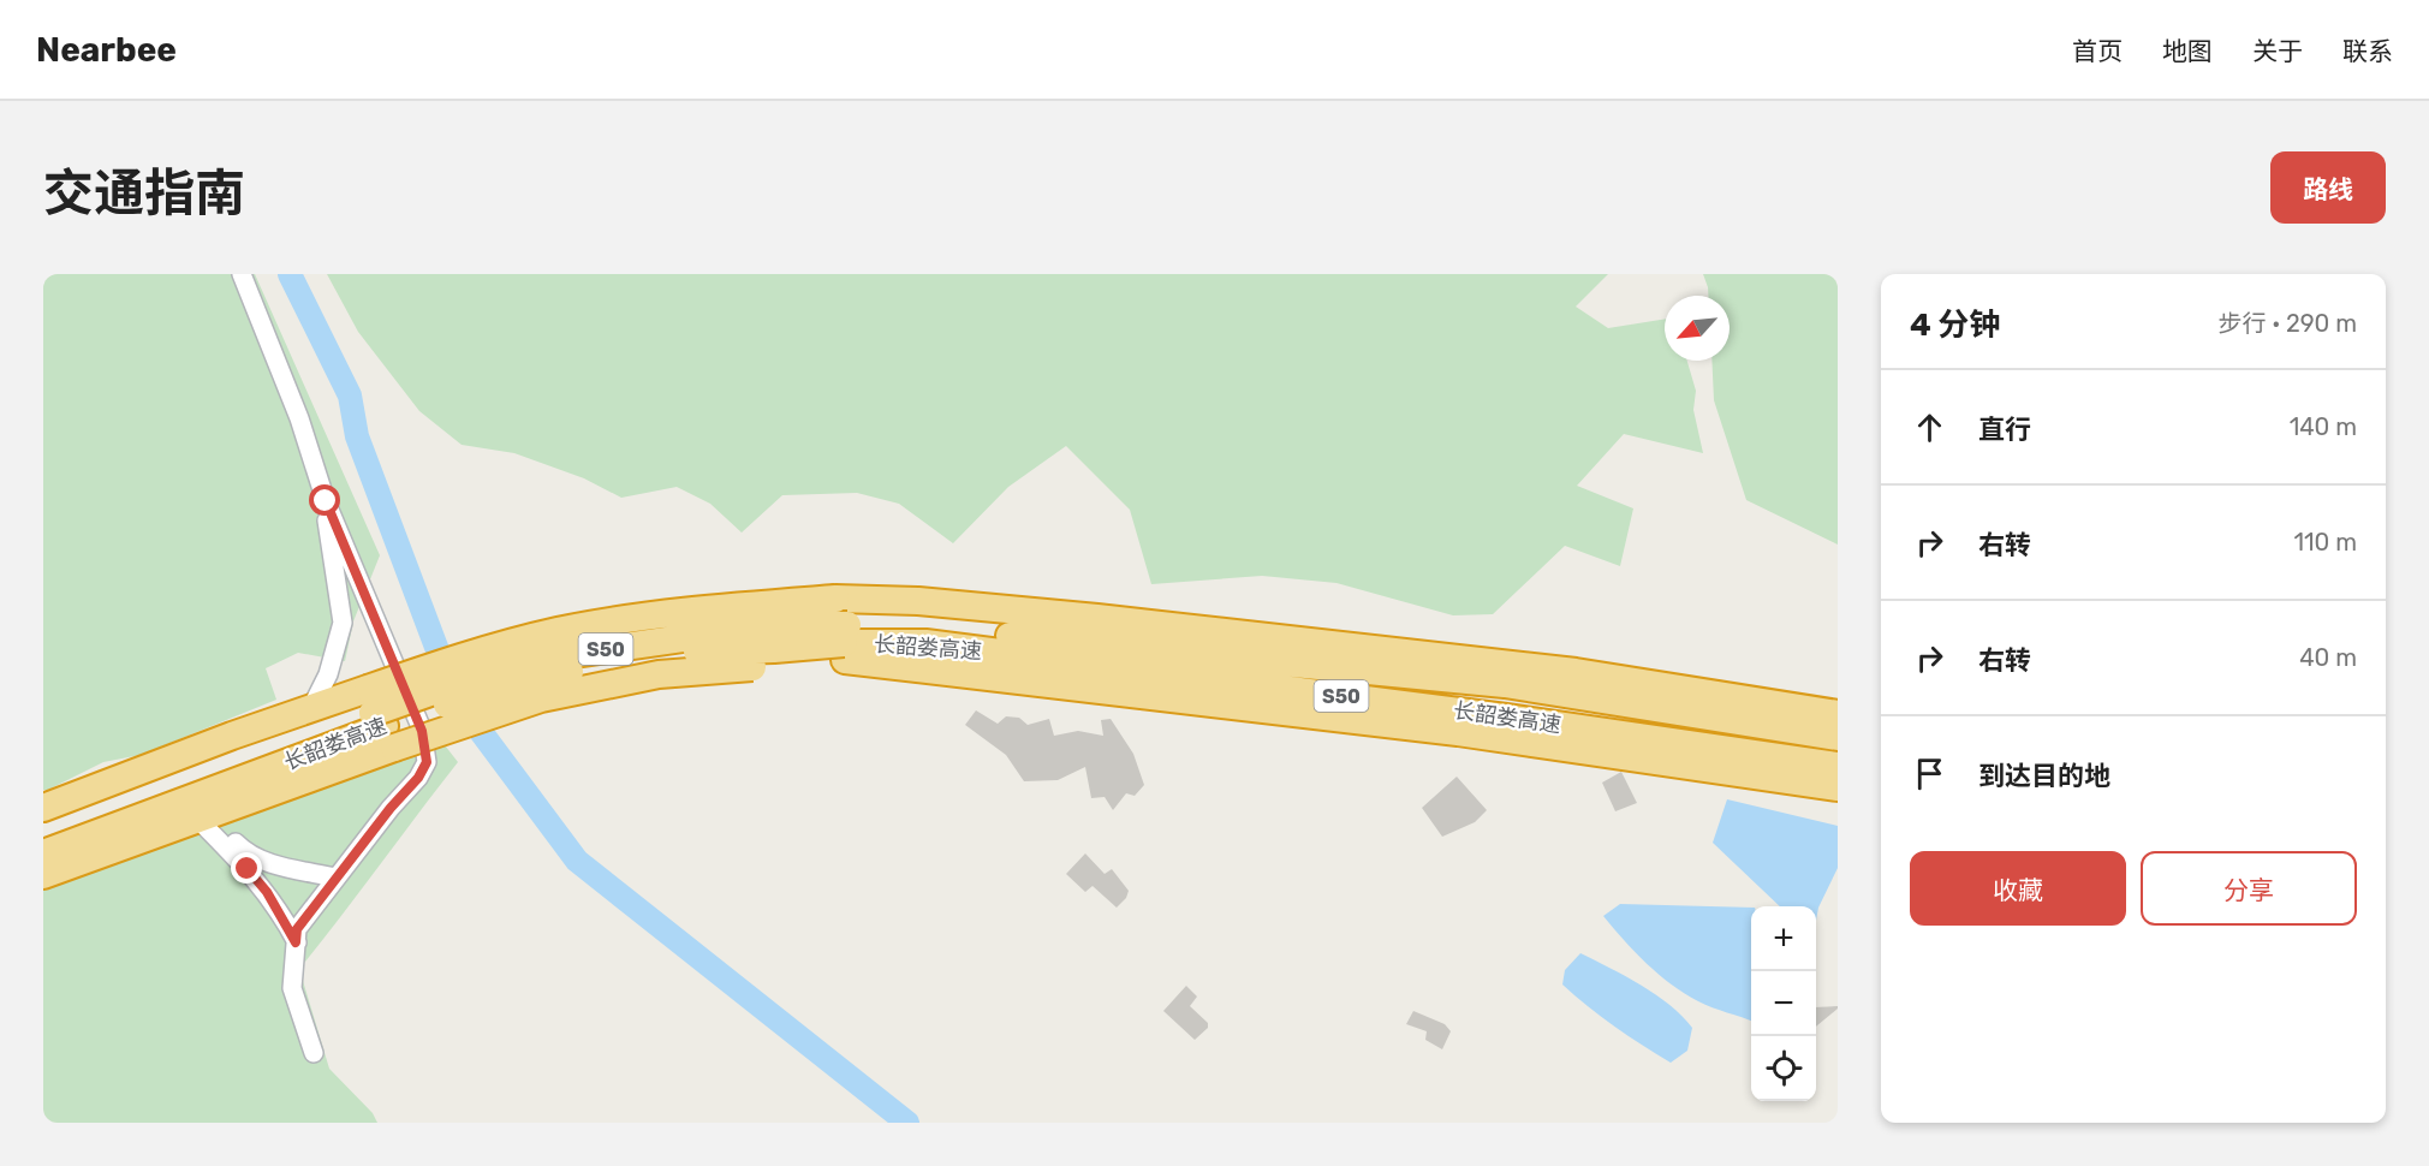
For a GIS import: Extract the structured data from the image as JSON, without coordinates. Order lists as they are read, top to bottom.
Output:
{
  "streets": {
    "highway": ["长韶娄高速", "S50"]
  },
  "north": "bottom left",
  "page": {
    "header": "Nearbee",
    "nav": [
      "首页",
      "地图",
      "关于",
      "联系"
    ],
    "title": "交通指南",
    "buttons": [
      "路线",
      ["收藏", "分享"]
    ],
    "heading": ["4 分钟", "步行 · 290 m"],
    "list": [
      ["直行", "140 m"],
      ["右转", "110 m"],
      ["右转", "40 m"],
      "到达目的地"
    ],
    "map_buttons": ["+", "−"]
  }
}
